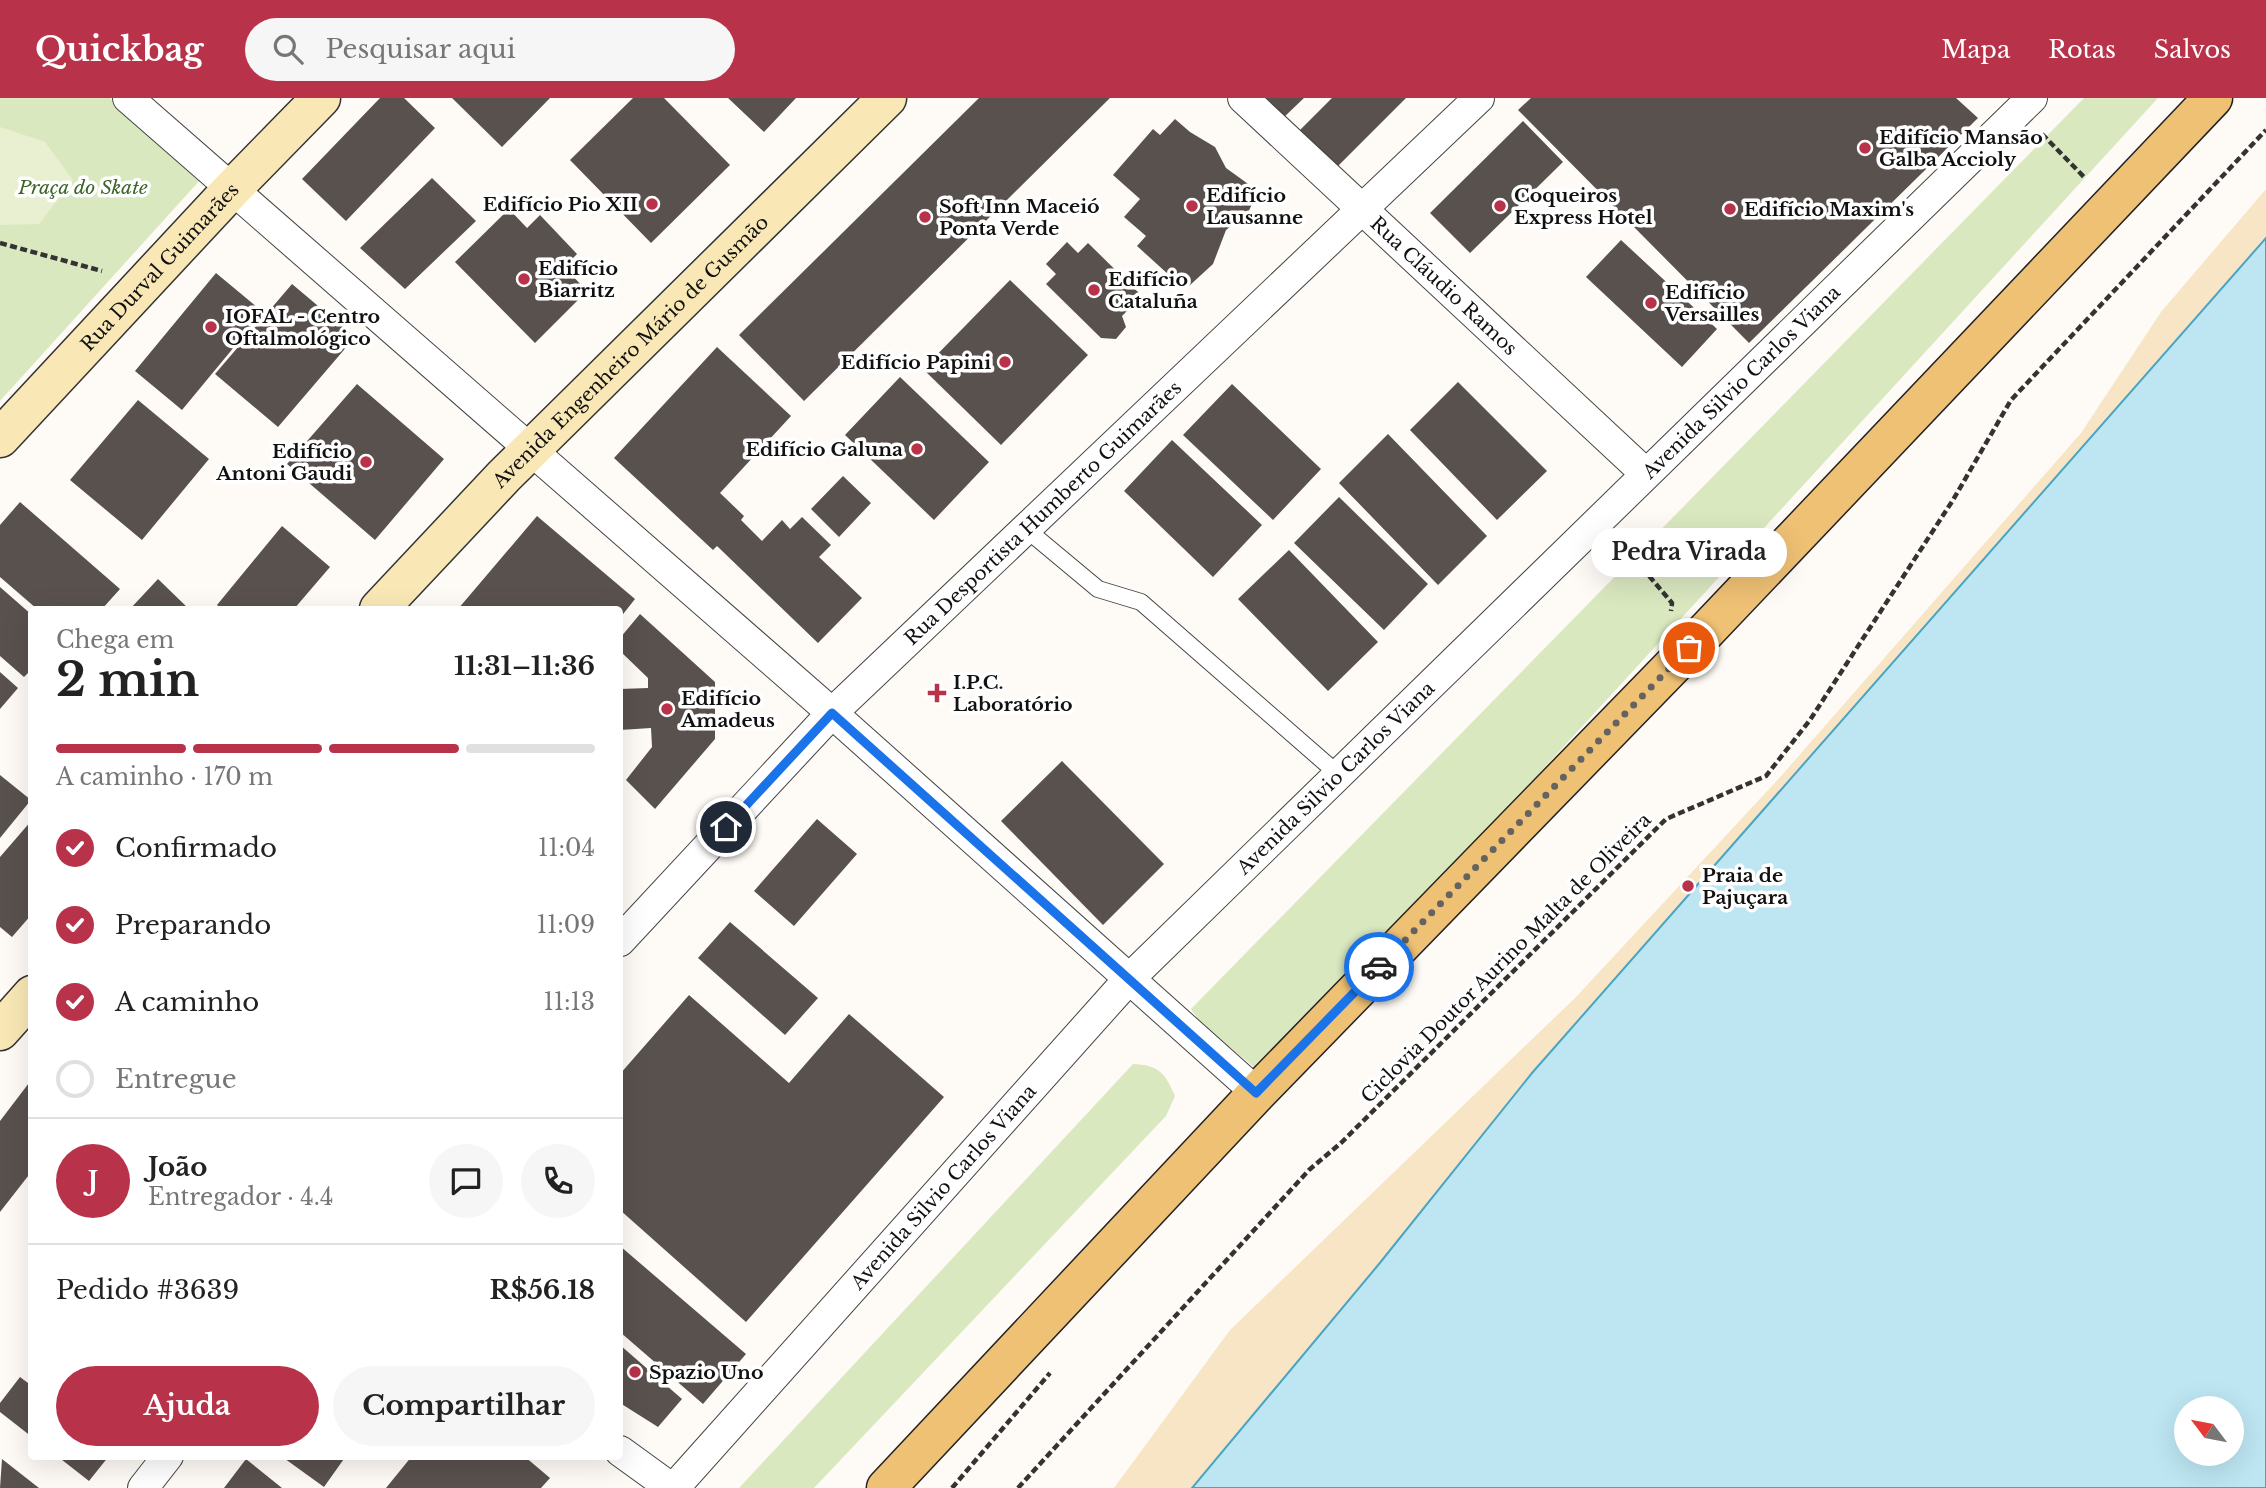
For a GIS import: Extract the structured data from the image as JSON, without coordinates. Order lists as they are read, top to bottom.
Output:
{
  "streets": {
    "street": [
      "Rua Durval Guimarães",
      "Rua Cláudio Ramos",
      "Avenida Engenheiro Mário de Gusmão",
      "Avenida Silvio Carlos Viana",
      "Rua Desportista Humberto Guimarães"
    ],
    "path": ["Ciclovia Doutor Aurino Malta de Oliveira"]
  },
  "crossings": [
    ["Rua Cláudio Ramos", "Avenida Silvio Carlos Viana"],
    ["Rua Cláudio Ramos", "Rua Desportista Humberto Guimarães"]
  ],
  "parks": ["Praça do Skate"],
  "places": {
    "other": [
      "Edifício Mansão Galba Accioly",
      "Edifício Pio XII",
      "Edifício Lausanne",
      "Coqueiros Express Hotel",
      "Edifício Maxim's",
      "Soft Inn Maceió Ponta Verde",
      "Edifício Biarritz",
      "Edifício Cataluña",
      "Edifício Versailles",
      "IOFAL - Centro Oftalmológico",
      "Edifício Papini",
      "Edifício Galuna",
      "Edifício Antoni Gaudi",
      "Pedra Virada",
      "Edifício Amadeus",
      "Praia de Pajuçara",
      "Spazio Uno"
    ],
    "health": ["I.P.C. Laboratório"]
  },
  "north": "top left",
  "page": {
    "header": "Quickbag",
    "search": "Pesquisar aqui",
    "nav": ["Mapa", "Rotas", "Salvos"],
    "bubble": "Pedra Virada",
    "heading": ["2 min", "Chega em", "11:31–11:36"],
    "panel": [
      "João",
      "Entregador · 4.4",
      "Pedido #3639",
      "R$56.18"
    ],
    "bar": "A caminho · 170 m",
    "list": [
      ["Confirmado", "11:04"],
      ["Preparando", "11:09"],
      ["A caminho", "11:13"],
      "Entregue"
    ],
    "round": "J",
    "buttons": ["Ajuda", "Compartilhar"]
  }
}
